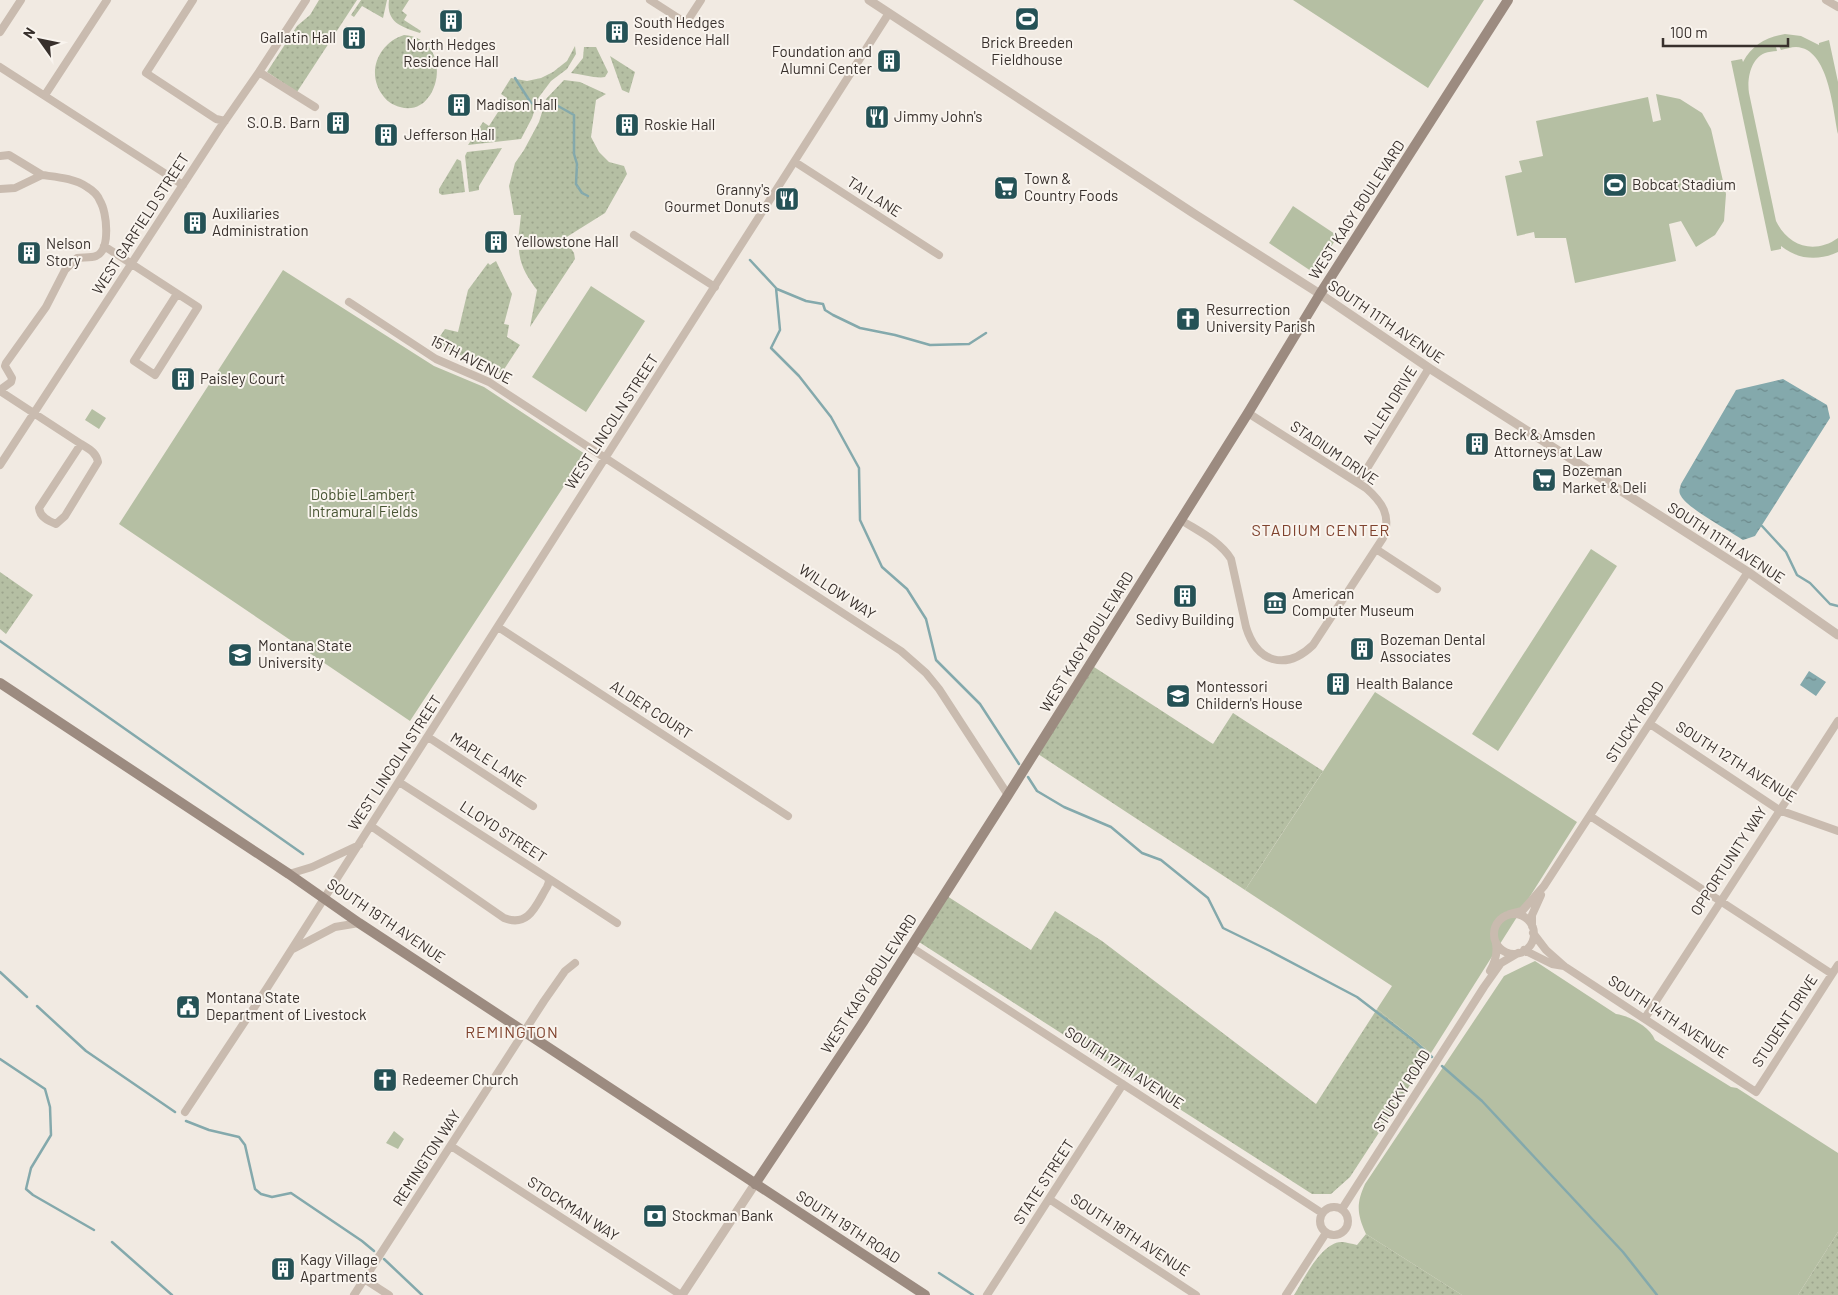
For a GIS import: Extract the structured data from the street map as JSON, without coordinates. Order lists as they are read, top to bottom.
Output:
{
  "streets": {
    "main road": ["WEST KAGY BOULEVARD", "SOUTH 19TH AVENUE", "SOUTH 19TH ROAD"],
    "street": [
      "TAI LANE",
      "WEST GARFIELD STREET",
      "SOUTH 11TH AVENUE",
      "15TH AVENUE",
      "ALLEN DRIVE",
      "WEST LINCOLN STREET",
      "STADIUM DRIVE",
      "WILLOW WAY",
      "ALDER COURT",
      "STUCKY ROAD",
      "MAPLE LANE",
      "SOUTH 12TH AVENUE",
      "LLOYD STREET",
      "OPPORTUNITY WAY",
      "SOUTH 14TH AVENUE",
      "STUDENT DRIVE",
      "SOUTH 17TH AVENUE",
      "REMINGTON WAY",
      "STATE STREET",
      "STOCKMAN WAY",
      "SOUTH 18TH AVENUE"
    ]
  },
  "crossings": [
    ["TAI LANE", "WEST LINCOLN STREET"],
    ["WEST KAGY BOULEVARD", "SOUTH 11TH AVENUE"],
    ["WEST KAGY BOULEVARD", "STADIUM DRIVE"],
    ["WEST KAGY BOULEVARD", "WILLOW WAY"],
    ["WEST KAGY BOULEVARD", "SOUTH 19TH AVENUE"],
    ["WEST KAGY BOULEVARD", "SOUTH 17TH AVENUE"],
    ["WEST KAGY BOULEVARD", "STOCKMAN WAY"],
    ["WEST KAGY BOULEVARD", "SOUTH 19TH ROAD"],
    ["SOUTH 11TH AVENUE", "ALLEN DRIVE"],
    ["SOUTH 11TH AVENUE", "WEST LINCOLN STREET"],
    ["SOUTH 11TH AVENUE", "STUCKY ROAD"],
    ["15TH AVENUE", "WEST LINCOLN STREET"],
    ["15TH AVENUE", "WILLOW WAY"],
    ["ALLEN DRIVE", "STADIUM DRIVE"],
    ["WEST LINCOLN STREET", "WILLOW WAY"],
    ["WEST LINCOLN STREET", "ALDER COURT"],
    ["WEST LINCOLN STREET", "MAPLE LANE"],
    ["WEST LINCOLN STREET", "LLOYD STREET"],
    ["WEST LINCOLN STREET", "SOUTH 19TH AVENUE"],
    ["STUCKY ROAD", "SOUTH 12TH AVENUE"],
    ["STUCKY ROAD", "SOUTH 14TH AVENUE"],
    ["STUCKY ROAD", "SOUTH 17TH AVENUE"],
    ["SOUTH 12TH AVENUE", "OPPORTUNITY WAY"],
    ["OPPORTUNITY WAY", "SOUTH 14TH AVENUE"],
    ["SOUTH 19TH AVENUE", "REMINGTON WAY"],
    ["SOUTH 19TH AVENUE", "SOUTH 19TH ROAD"],
    ["SOUTH 14TH AVENUE", "STUDENT DRIVE"],
    ["SOUTH 17TH AVENUE", "STATE STREET"],
    ["REMINGTON WAY", "STOCKMAN WAY"],
    ["STATE STREET", "SOUTH 18TH AVENUE"]
  ],
  "districts": ["STADIUM CENTER", "REMINGTON"],
  "parks": ["Dobbie Lambert Intramural Fields"],
  "places": {
    "sports": ["Brick Breeden Fieldhouse", "Bobcat Stadium"],
    "building": [
      "North Hedges Residence Hall",
      "South Hedges Residence Hall",
      "Gallatin Hall",
      "Foundation and Alumni Center",
      "Madison Hall",
      "S.O.B. Barn",
      "Roskie Hall",
      "Jefferson Hall",
      "Auxiliaries Administration",
      "Yellowstone Hall",
      "Nelson Story",
      "Paisley Court",
      "Beck & Amsden Attorneys at Law",
      "Sedivy Building",
      "Bozeman Dental Associates",
      "Health Balance",
      "Kagy Village Apartments"
    ],
    "restaurant": ["Jimmy John's", "Granny's Gourmet Donuts"],
    "supermarket": ["Town & Country Foods", "Bozeman Market & Deli"],
    "church": ["Resurrection University Parish", "Redeemer Church"],
    "museum": ["American Computer Museum"],
    "school or university": ["Montana State University", "Montessori Childern's House"],
    "public building": ["Montana State Department of Livestock"],
    "bank": ["Stockman Bank"]
  },
  "scale_bar": "100 m",
  "north": "top left"
}
